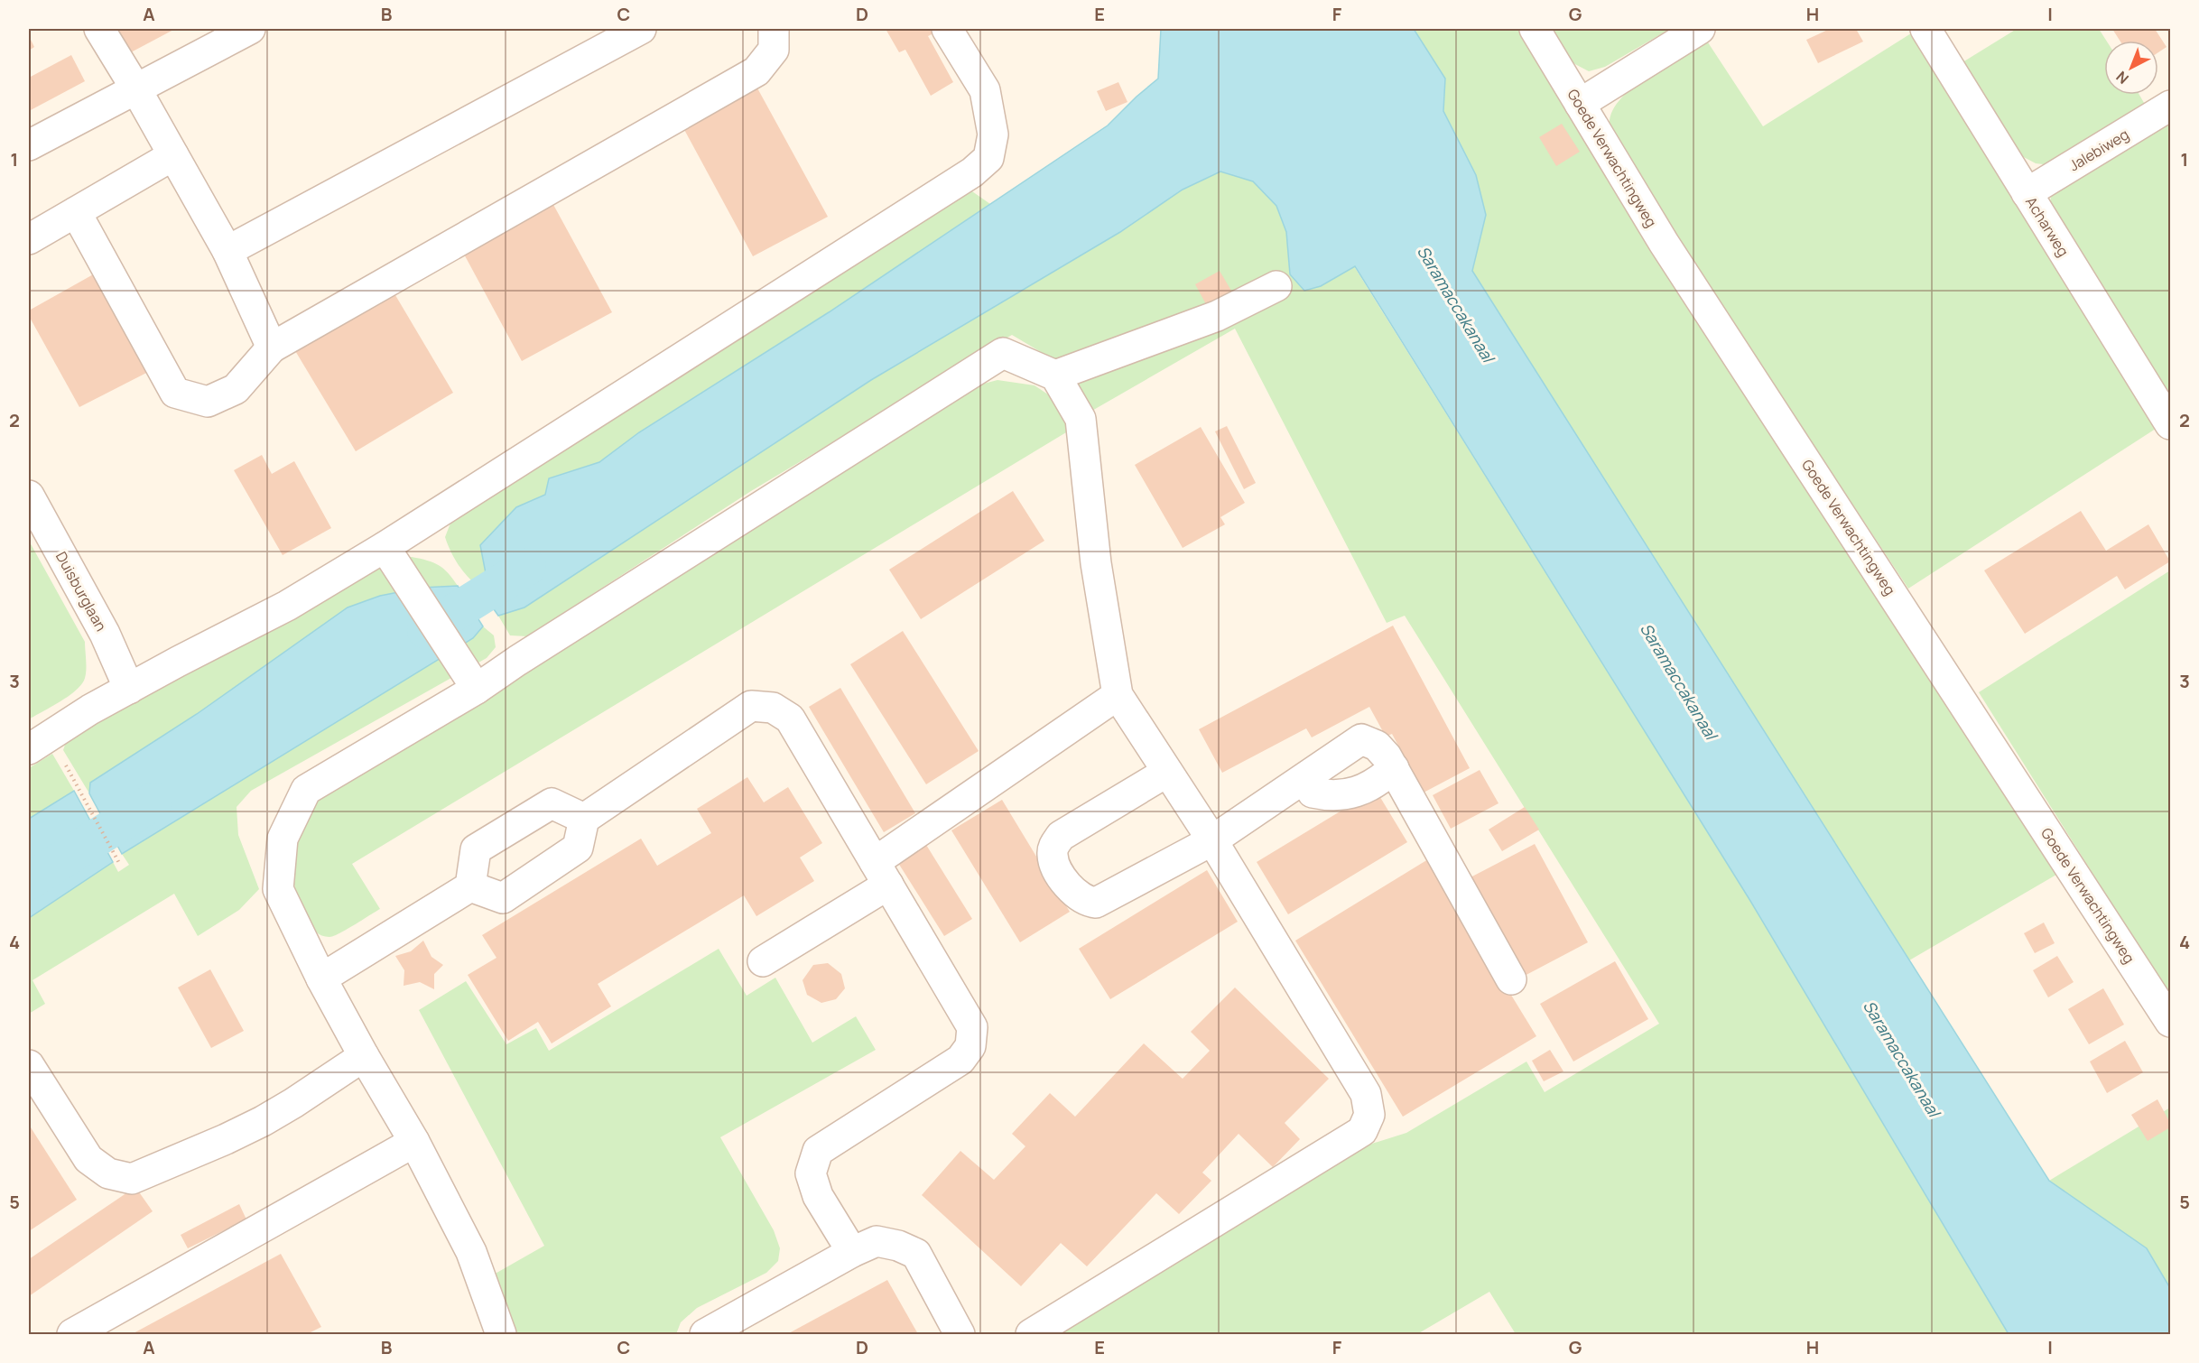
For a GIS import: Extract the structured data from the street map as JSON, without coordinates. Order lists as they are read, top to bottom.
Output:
{
  "streets": {
    "street": [
      "Jalebiweg",
      "Goede Verwachtingweg",
      "Acharweg",
      "Duisburglaan"
    ]
  },
  "crossings": [
    ["Jalebiweg", "Acharweg"]
  ],
  "water": ["Saramaccakanaal"],
  "north": "bottom left",
  "grid": {
    "columns": [
      "A",
      "B",
      "C",
      "D",
      "E",
      "F",
      "G",
      "H",
      "I"
    ],
    "rows": [
      "1",
      "2",
      "3",
      "4",
      "5"
    ]
  }
}
